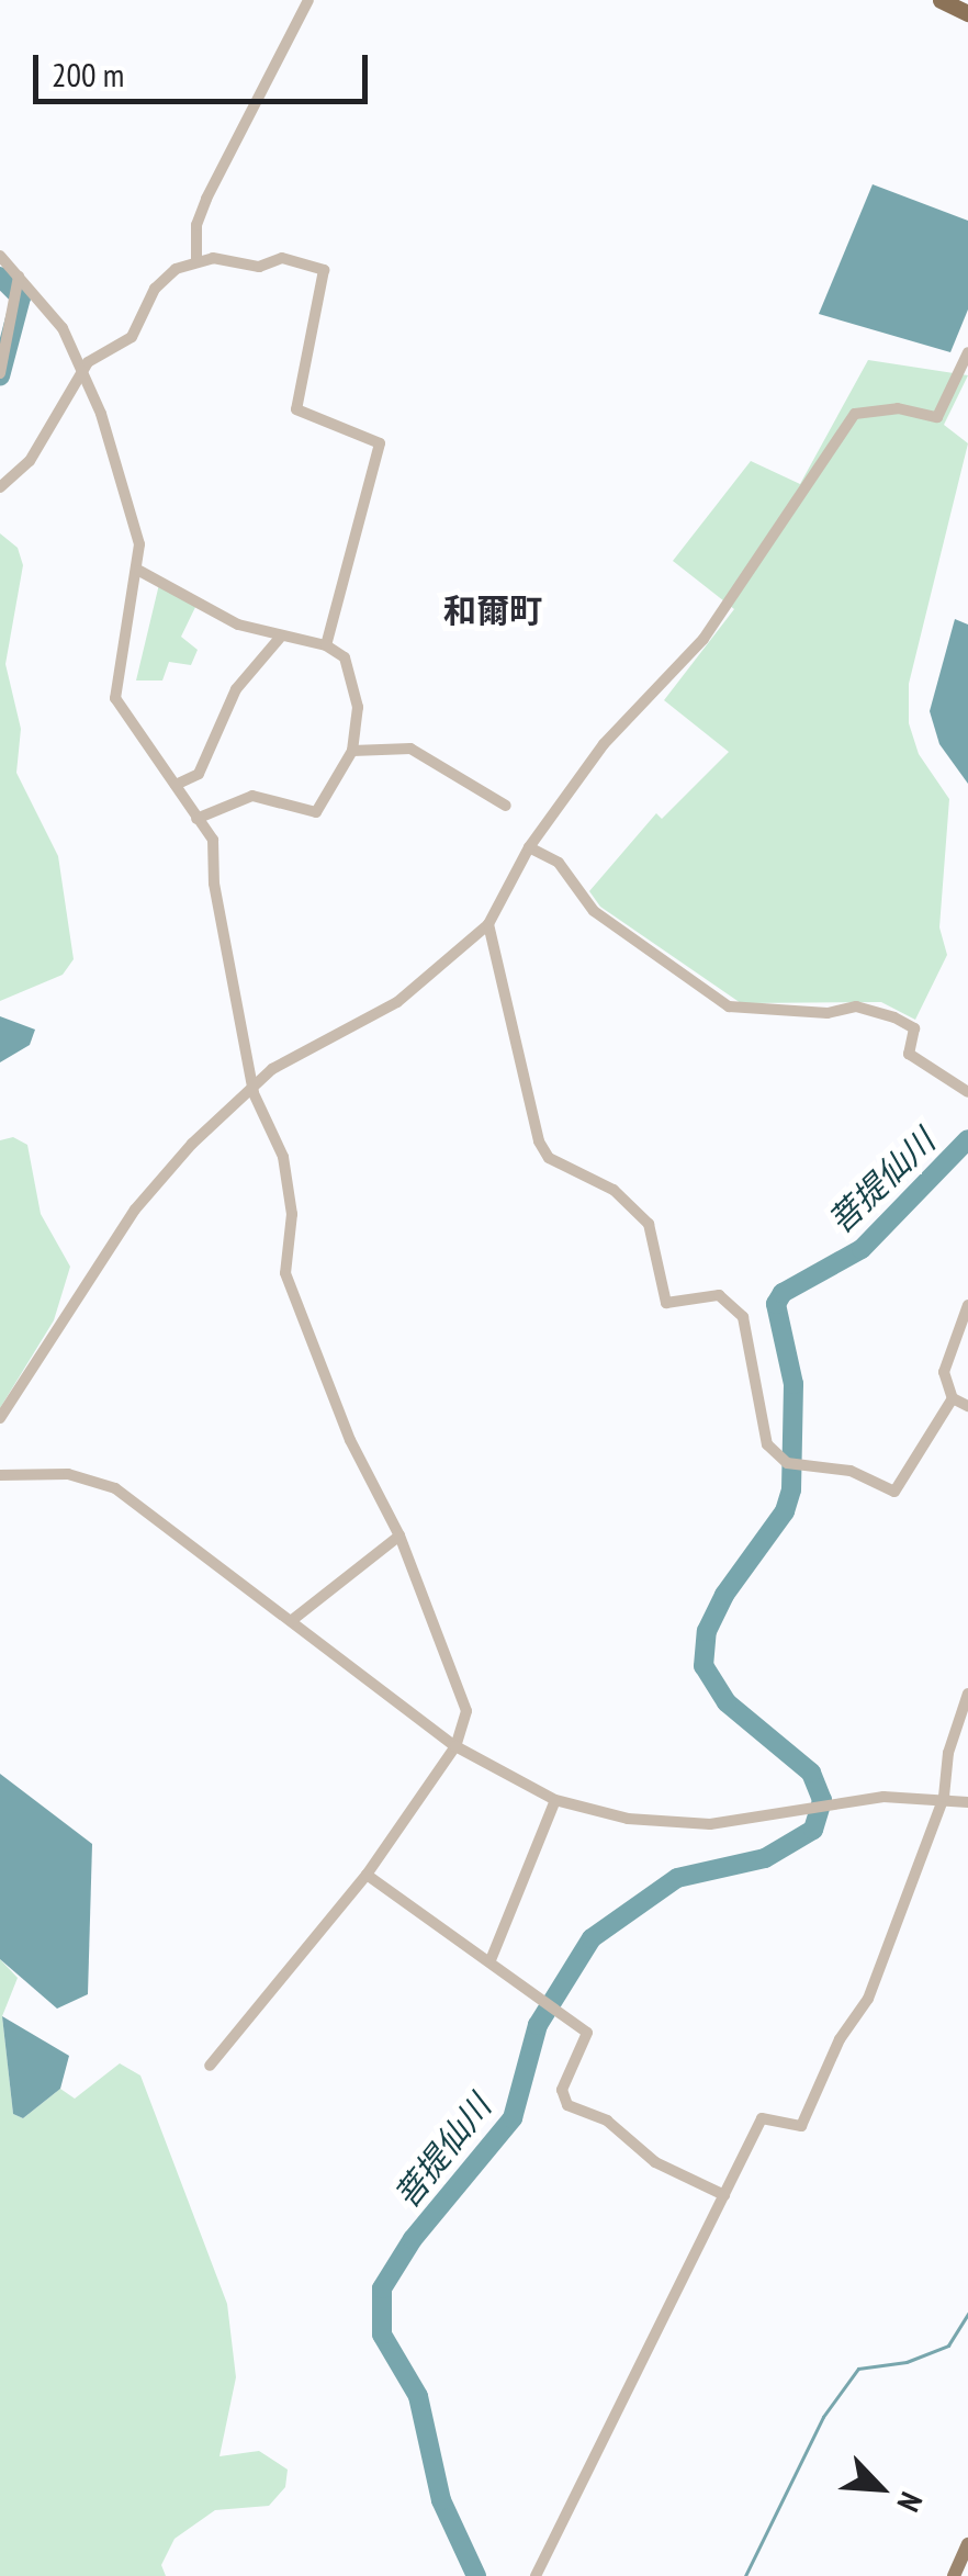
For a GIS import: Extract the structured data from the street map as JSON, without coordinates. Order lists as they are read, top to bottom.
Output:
{
  "districts": ["和爾町"],
  "water": ["菩提仙川"],
  "scale_bar": "200 m",
  "north": "bottom right"
}
